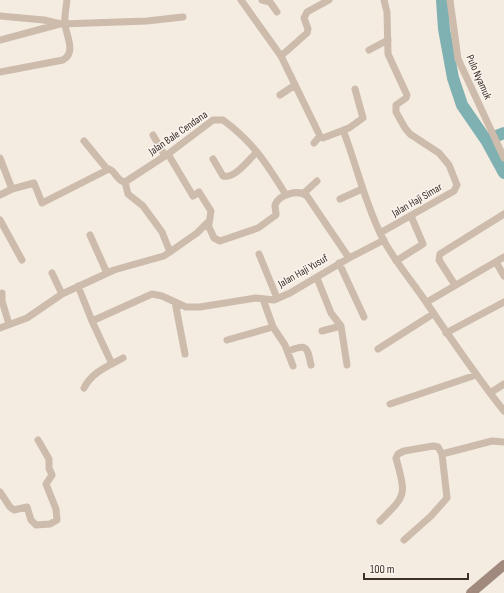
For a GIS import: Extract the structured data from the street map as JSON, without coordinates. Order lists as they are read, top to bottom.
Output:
{
  "streets": {
    "street": [
      "Pulo Nyamuk",
      "Jalan Bale Cendana",
      "Jalan Haji Simar",
      "Jalan Haji Yusuf"
    ]
  },
  "scale_bar": "100 m"
}
